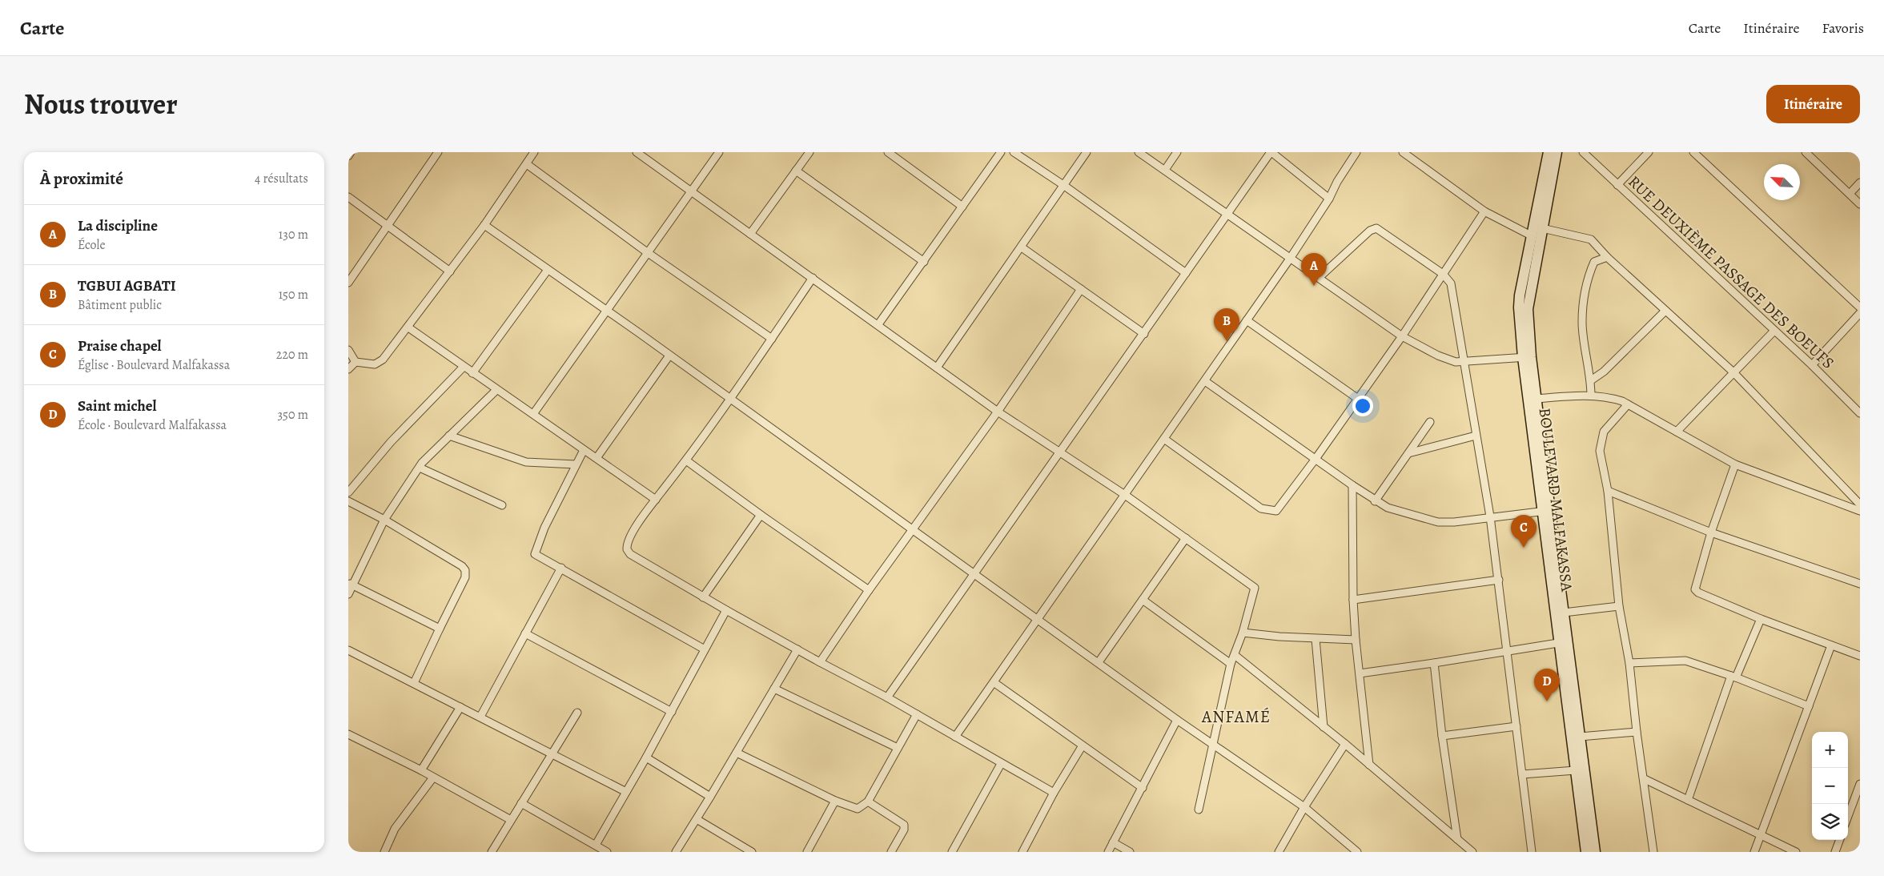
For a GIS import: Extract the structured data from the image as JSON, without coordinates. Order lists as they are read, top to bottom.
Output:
{
  "streets": {
    "main road": ["BOULEVARD MALFAKASSA"],
    "street": ["RUE DEUXIÈME PASSAGE DES BOEUFS"]
  },
  "districts": ["ANFAMÉ"],
  "north": "top left",
  "page": {
    "header": "Carte",
    "nav": ["Carte", "Itinéraire", "Favoris"],
    "title": "Nous trouver",
    "buttons": "Itinéraire",
    "heading": ["À proximité", "4 résultats"],
    "list": [
      {
        "mark": "A",
        "name": "La discipline",
        "note": "École",
        "value": "130 m"
      },
      {
        "mark": "B",
        "name": "TGBUI AGBATI",
        "note": "Bâtiment public",
        "value": "150 m"
      },
      {
        "mark": "C",
        "name": "Praise chapel",
        "note": "Église · Boulevard Malfakassa",
        "value": "220 m"
      },
      {
        "mark": "D",
        "name": "Saint michel",
        "note": "École · Boulevard Malfakassa",
        "value": "350 m"
      }
    ],
    "pins": [
      "A",
      "B",
      "C",
      "D"
    ],
    "map_buttons": ["+", "−"]
  }
}
